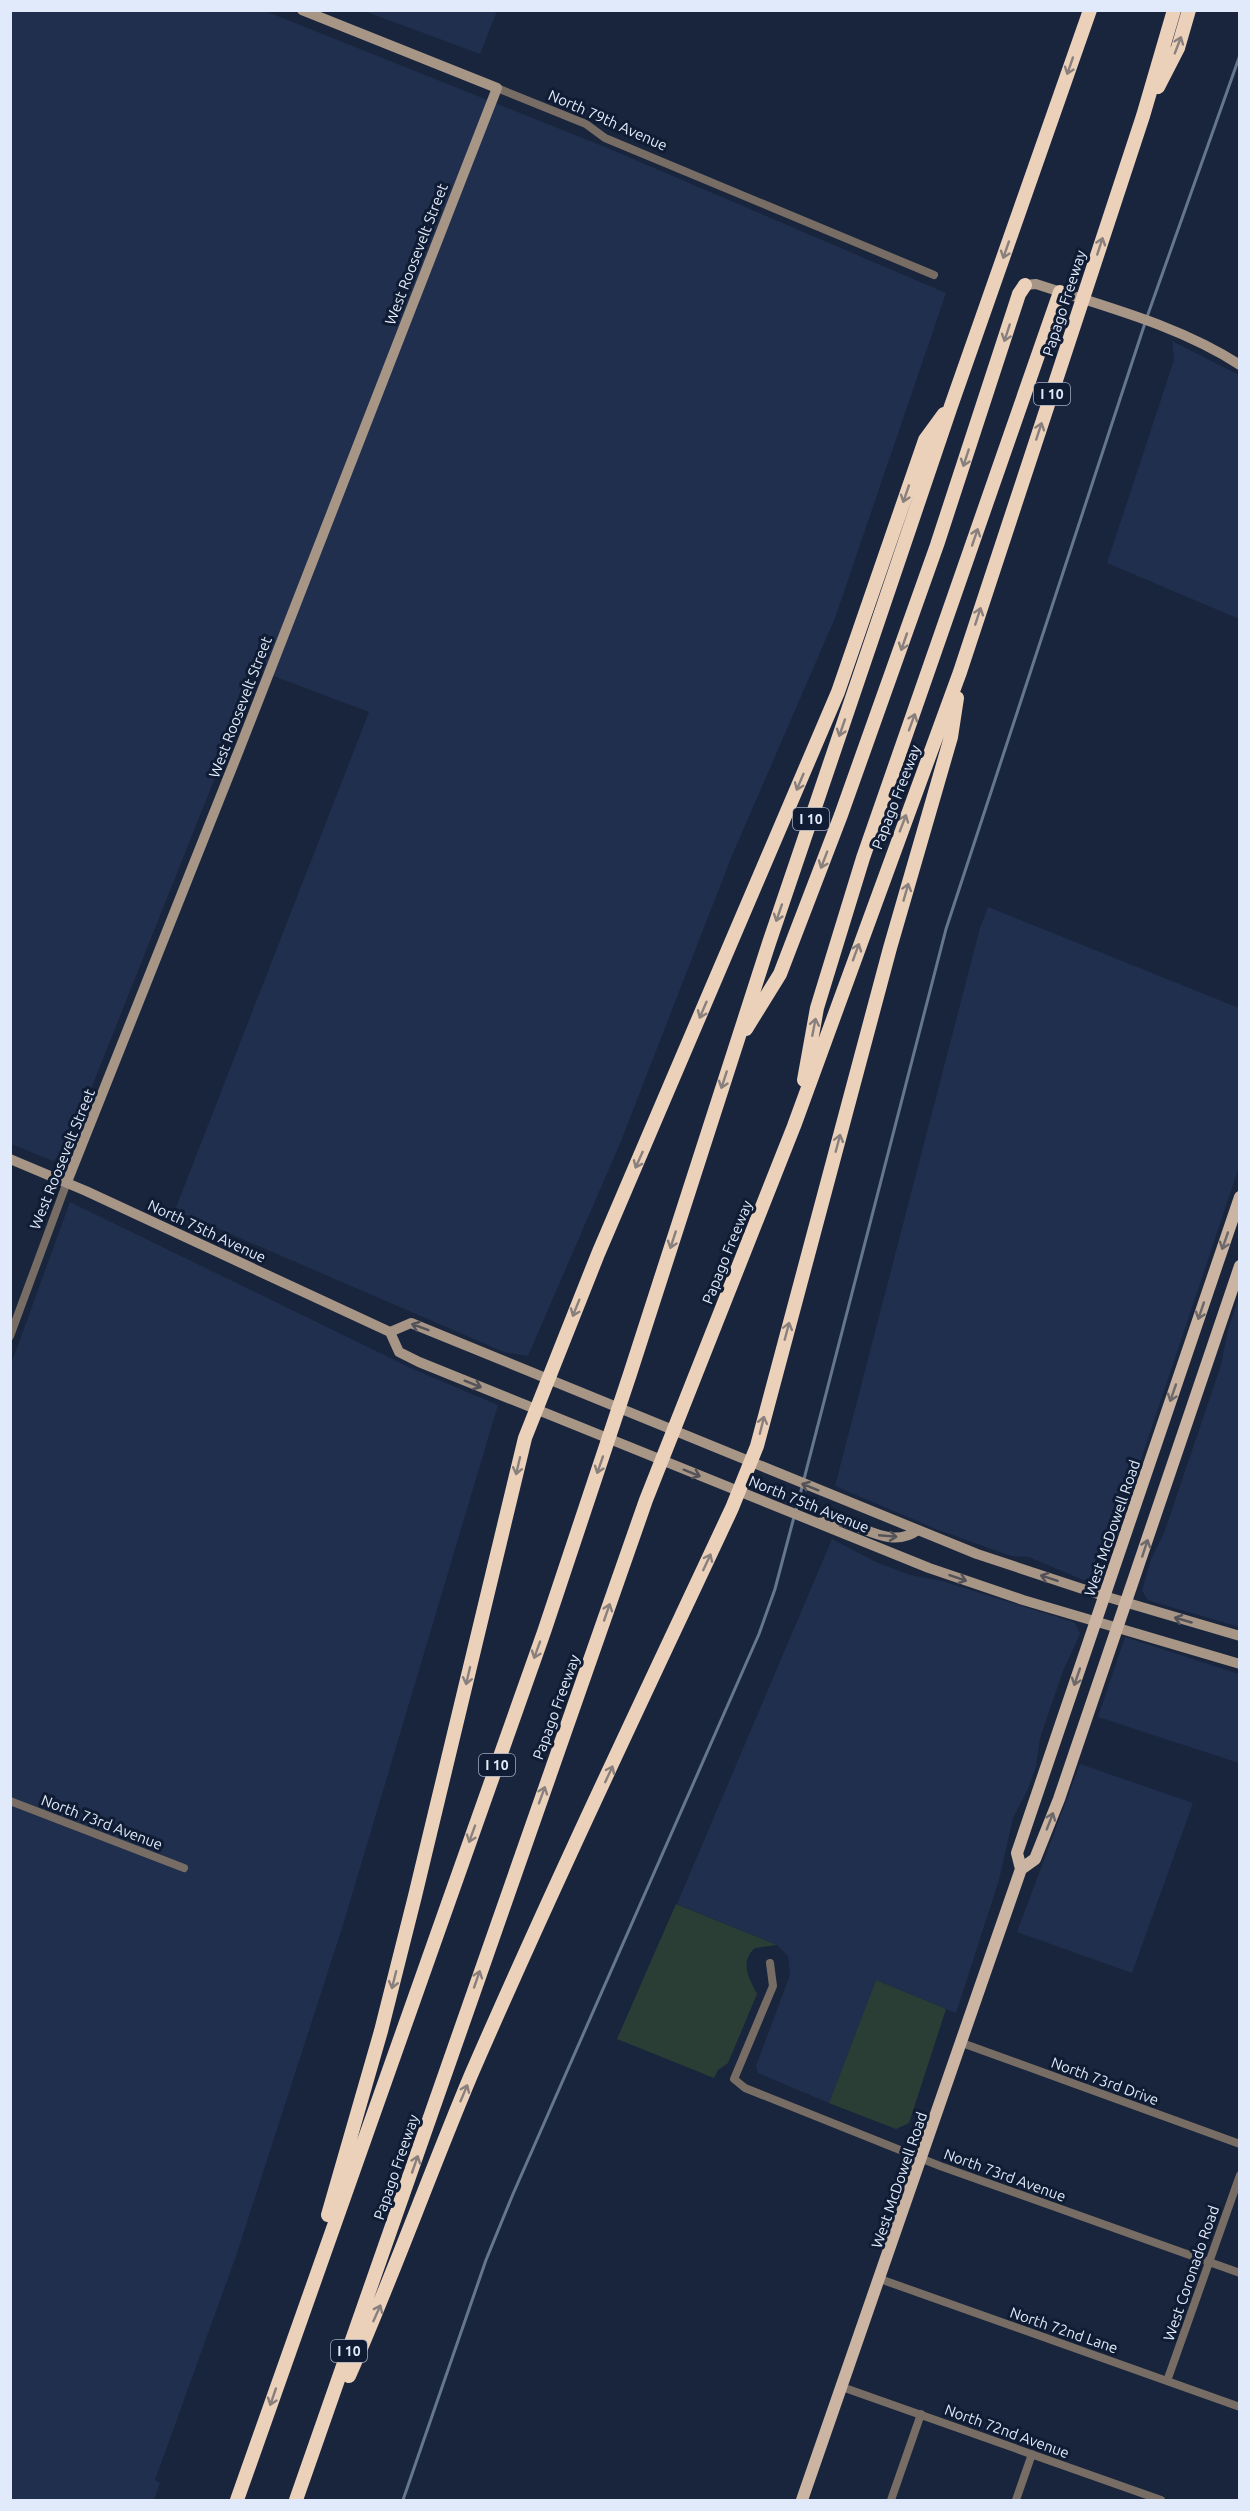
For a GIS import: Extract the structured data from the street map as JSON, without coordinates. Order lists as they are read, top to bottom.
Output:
{
  "streets": {
    "highway": ["Papago Freeway", "I 10"],
    "main road": [
      "North 79th Avenue",
      "West Roosevelt Street",
      "North 75th Avenue",
      "West McDowell Road"
    ],
    "street": [
      "North 73rd Avenue",
      "North 73rd Drive",
      "West Coronado Road",
      "North 72nd Lane",
      "North 72nd Avenue"
    ]
  },
  "crossings": [
    ["North 79th Avenue", "West Roosevelt Street"],
    ["West Roosevelt Street", "North 75th Avenue"],
    ["North 75th Avenue", "West McDowell Road"],
    ["West McDowell Road", "North 73rd Avenue"],
    ["West McDowell Road", "North 73rd Drive"],
    ["West McDowell Road", "North 72nd Lane"],
    ["West McDowell Road", "North 72nd Avenue"],
    ["North 73rd Avenue", "West Coronado Road"],
    ["West Coronado Road", "North 72nd Lane"]
  ]
}
